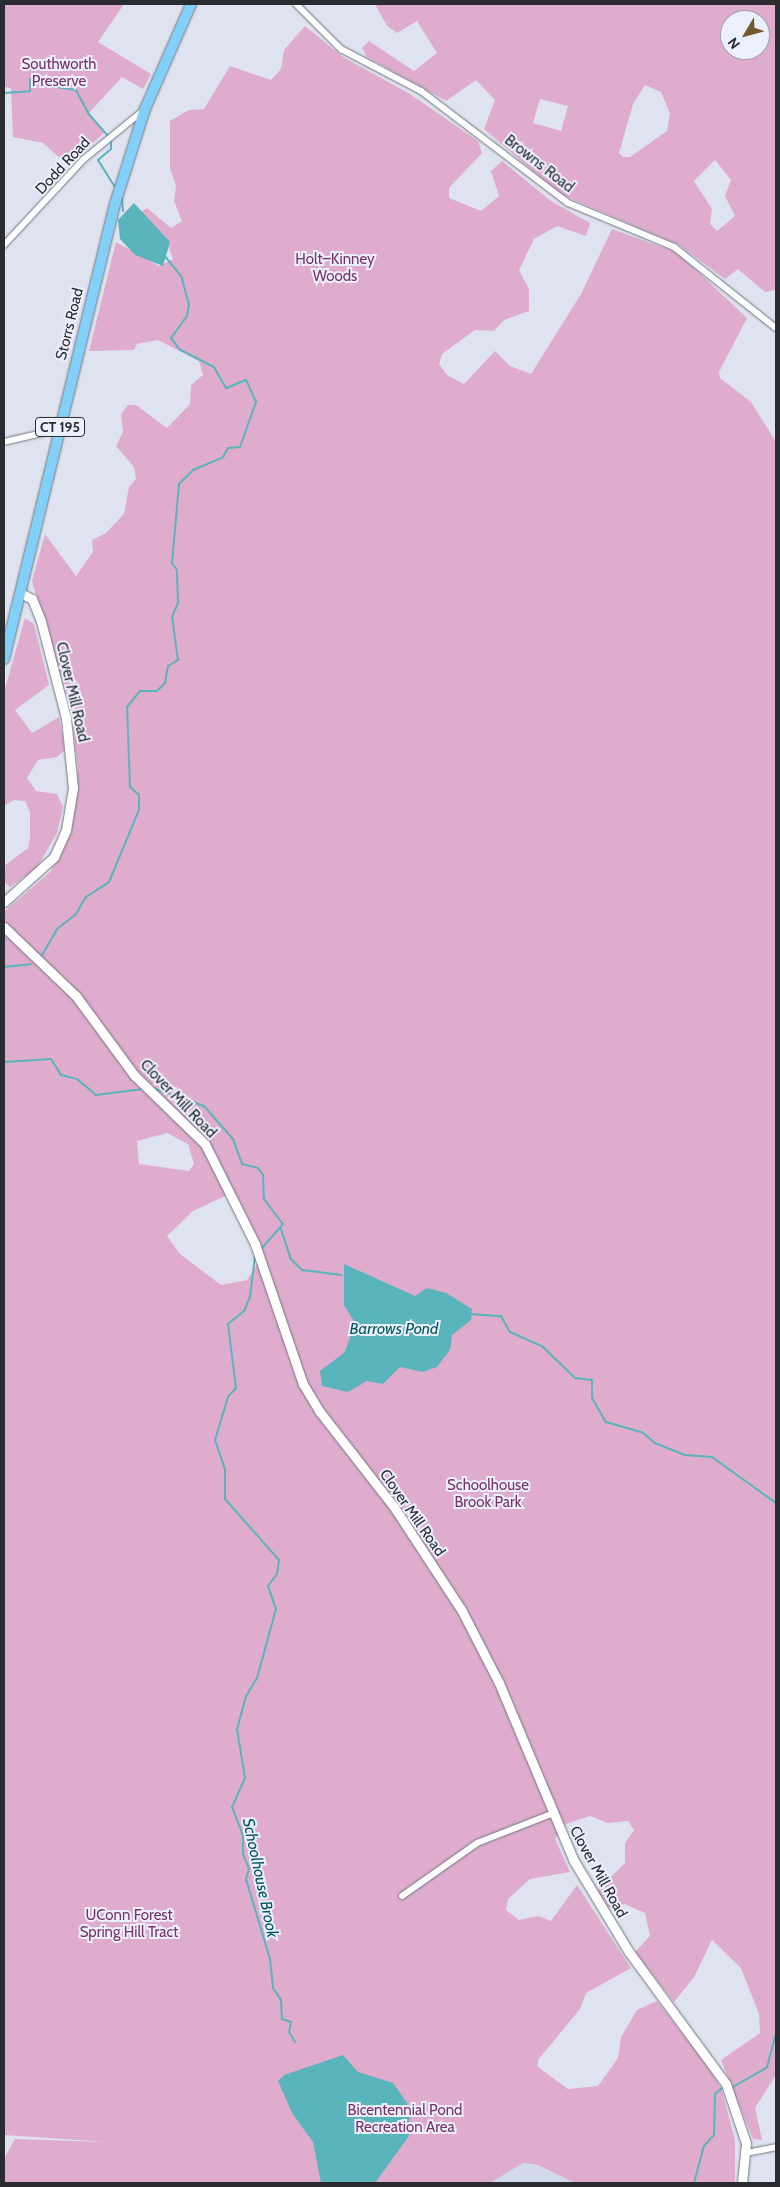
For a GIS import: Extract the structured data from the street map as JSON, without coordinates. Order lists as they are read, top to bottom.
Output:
{
  "streets": {
    "main road": ["Storrs Road", "CT 195"],
    "street": ["Browns Road", "Dodd Road", "Clover Mill Road"]
  },
  "crossings": [
    ["Dodd Road", "Storrs Road"],
    ["Storrs Road", "Clover Mill Road"]
  ],
  "water": ["Barrows Pond", "Schoolhouse Brook"],
  "parks": [
    "Southworth Preserve",
    "Holt–Kinney Woods",
    "Schoolhouse Brook Park",
    "UConn Forest Spring Hill Tract",
    "Bicentennial Pond Recreation Area"
  ],
  "north": "bottom left"
}
